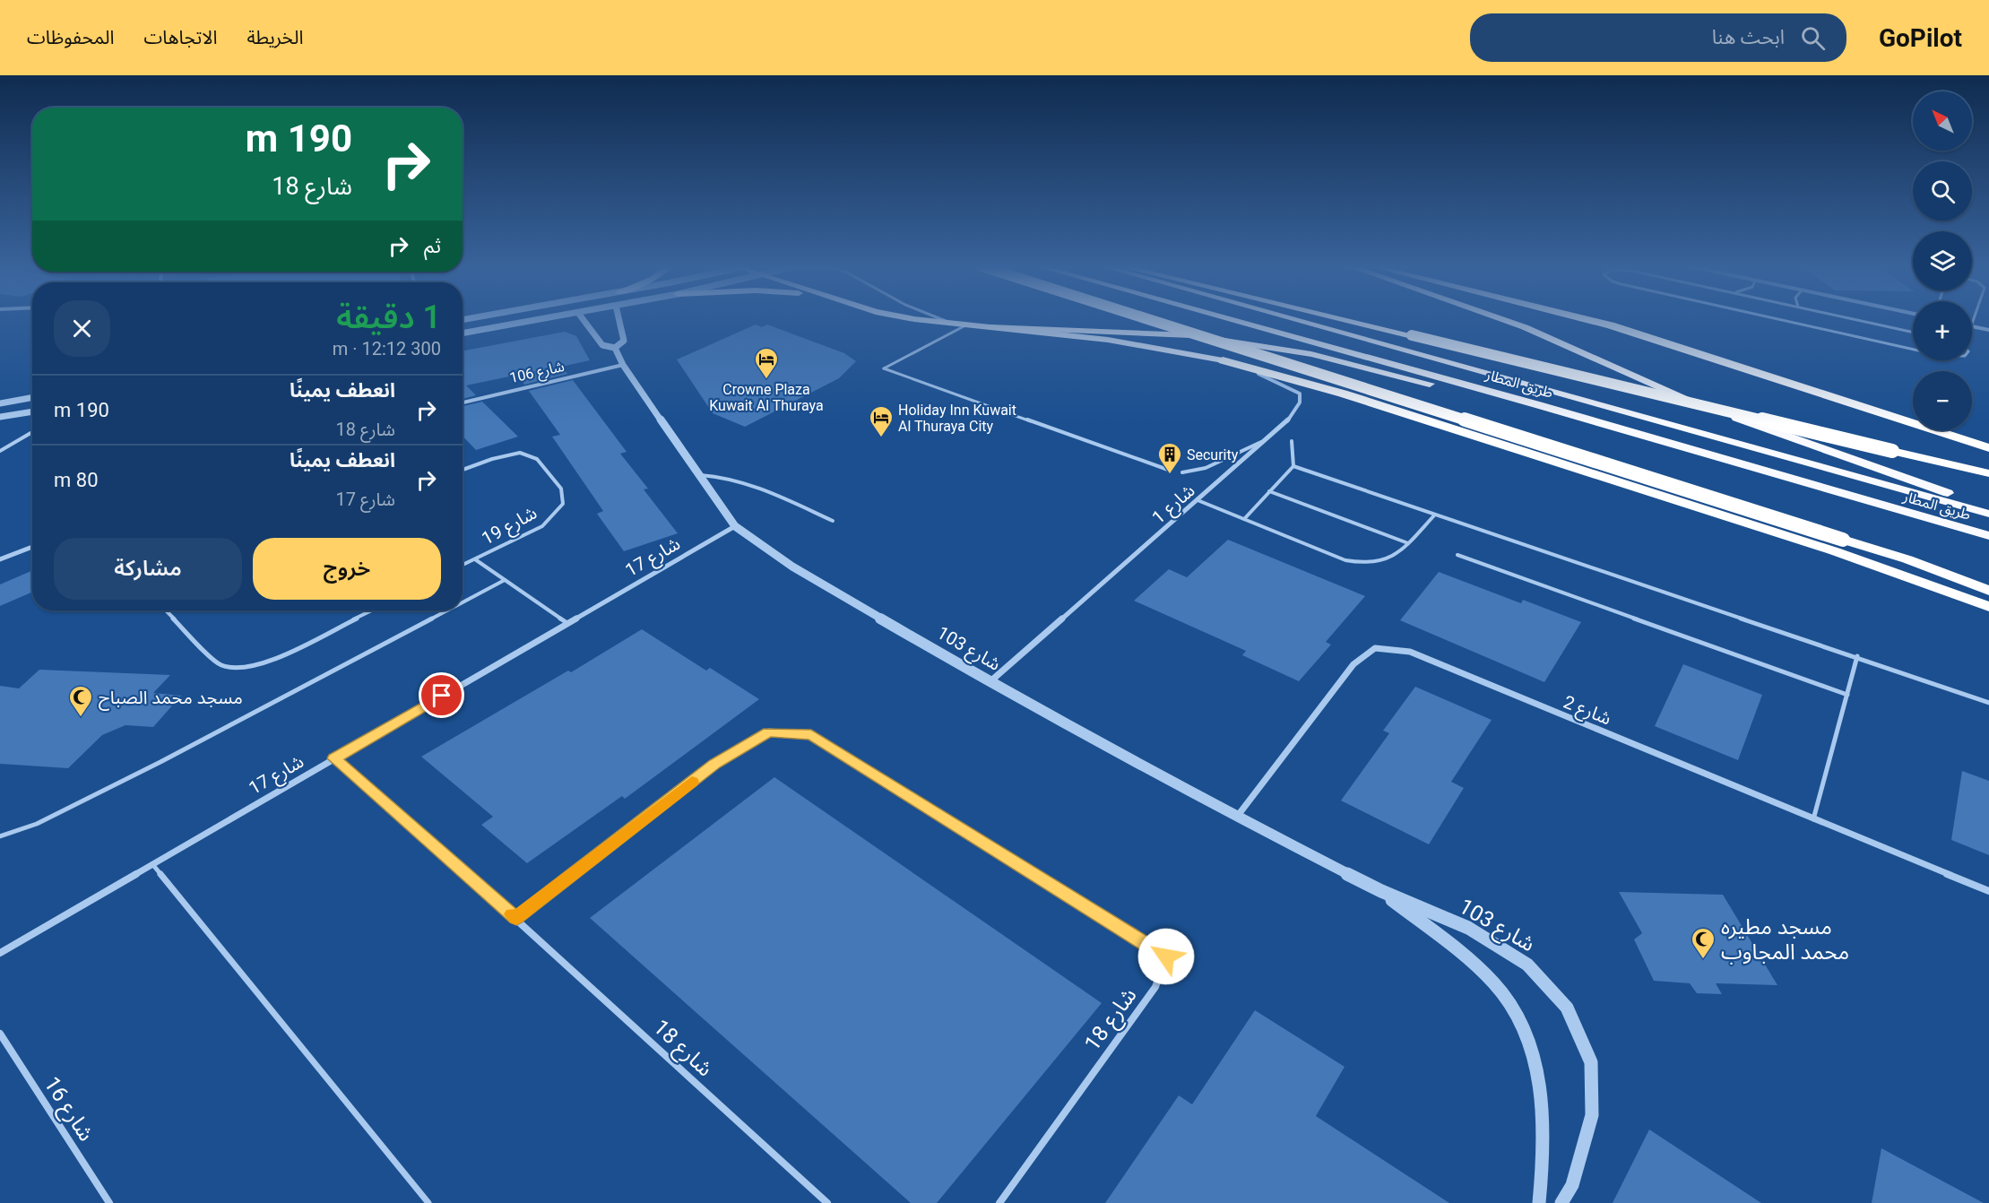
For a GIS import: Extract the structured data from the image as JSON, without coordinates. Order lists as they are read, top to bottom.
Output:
{
  "streets": {
    "highway": ["طريق المطار"],
    "street": [
      "شارع 106",
      "شارع 1",
      "شارع 17",
      "شارع 103",
      "شارع 2",
      "شارع 18",
      "شارع 16"
    ],
    "lane": ["شارع 19"]
  },
  "crossings": [
    ["شارع 106", "شارع 103"],
    ["شارع 1", "شارع 103"],
    ["شارع 17", "شارع 103"],
    ["شارع 17", "شارع 18"],
    ["شارع 103", "شارع 2"]
  ],
  "places": {
    "hotel": ["Crowne Plaza Kuwait Al Thuraya", "Holiday Inn Kuwait Al Thuraya City"],
    "building": ["Security"],
    "mosque": ["مسجد محمد الصباح", "مسجد مطيره محمد المجاوب"]
  },
  "north": "top left",
  "page": {
    "header": "GoPilot",
    "search": "ابحث هنا",
    "nav": ["الخريطة", "الاتجاهات", "المحفوظات"],
    "map_buttons": ["+", "−"],
    "turn": ["190 m", "شارع 18"],
    "then": "ثم",
    "heading": ["1 دقيقة", "300 m · 12:12"],
    "list": [
      {
        "name": "انعطف يمينًا",
        "note": "شارع 18",
        "value": "190 m"
      },
      {
        "name": "انعطف يمينًا",
        "note": "شارع 17",
        "value": "80 m"
      }
    ],
    "buttons": ["خروج", "مشاركة"]
  }
}
